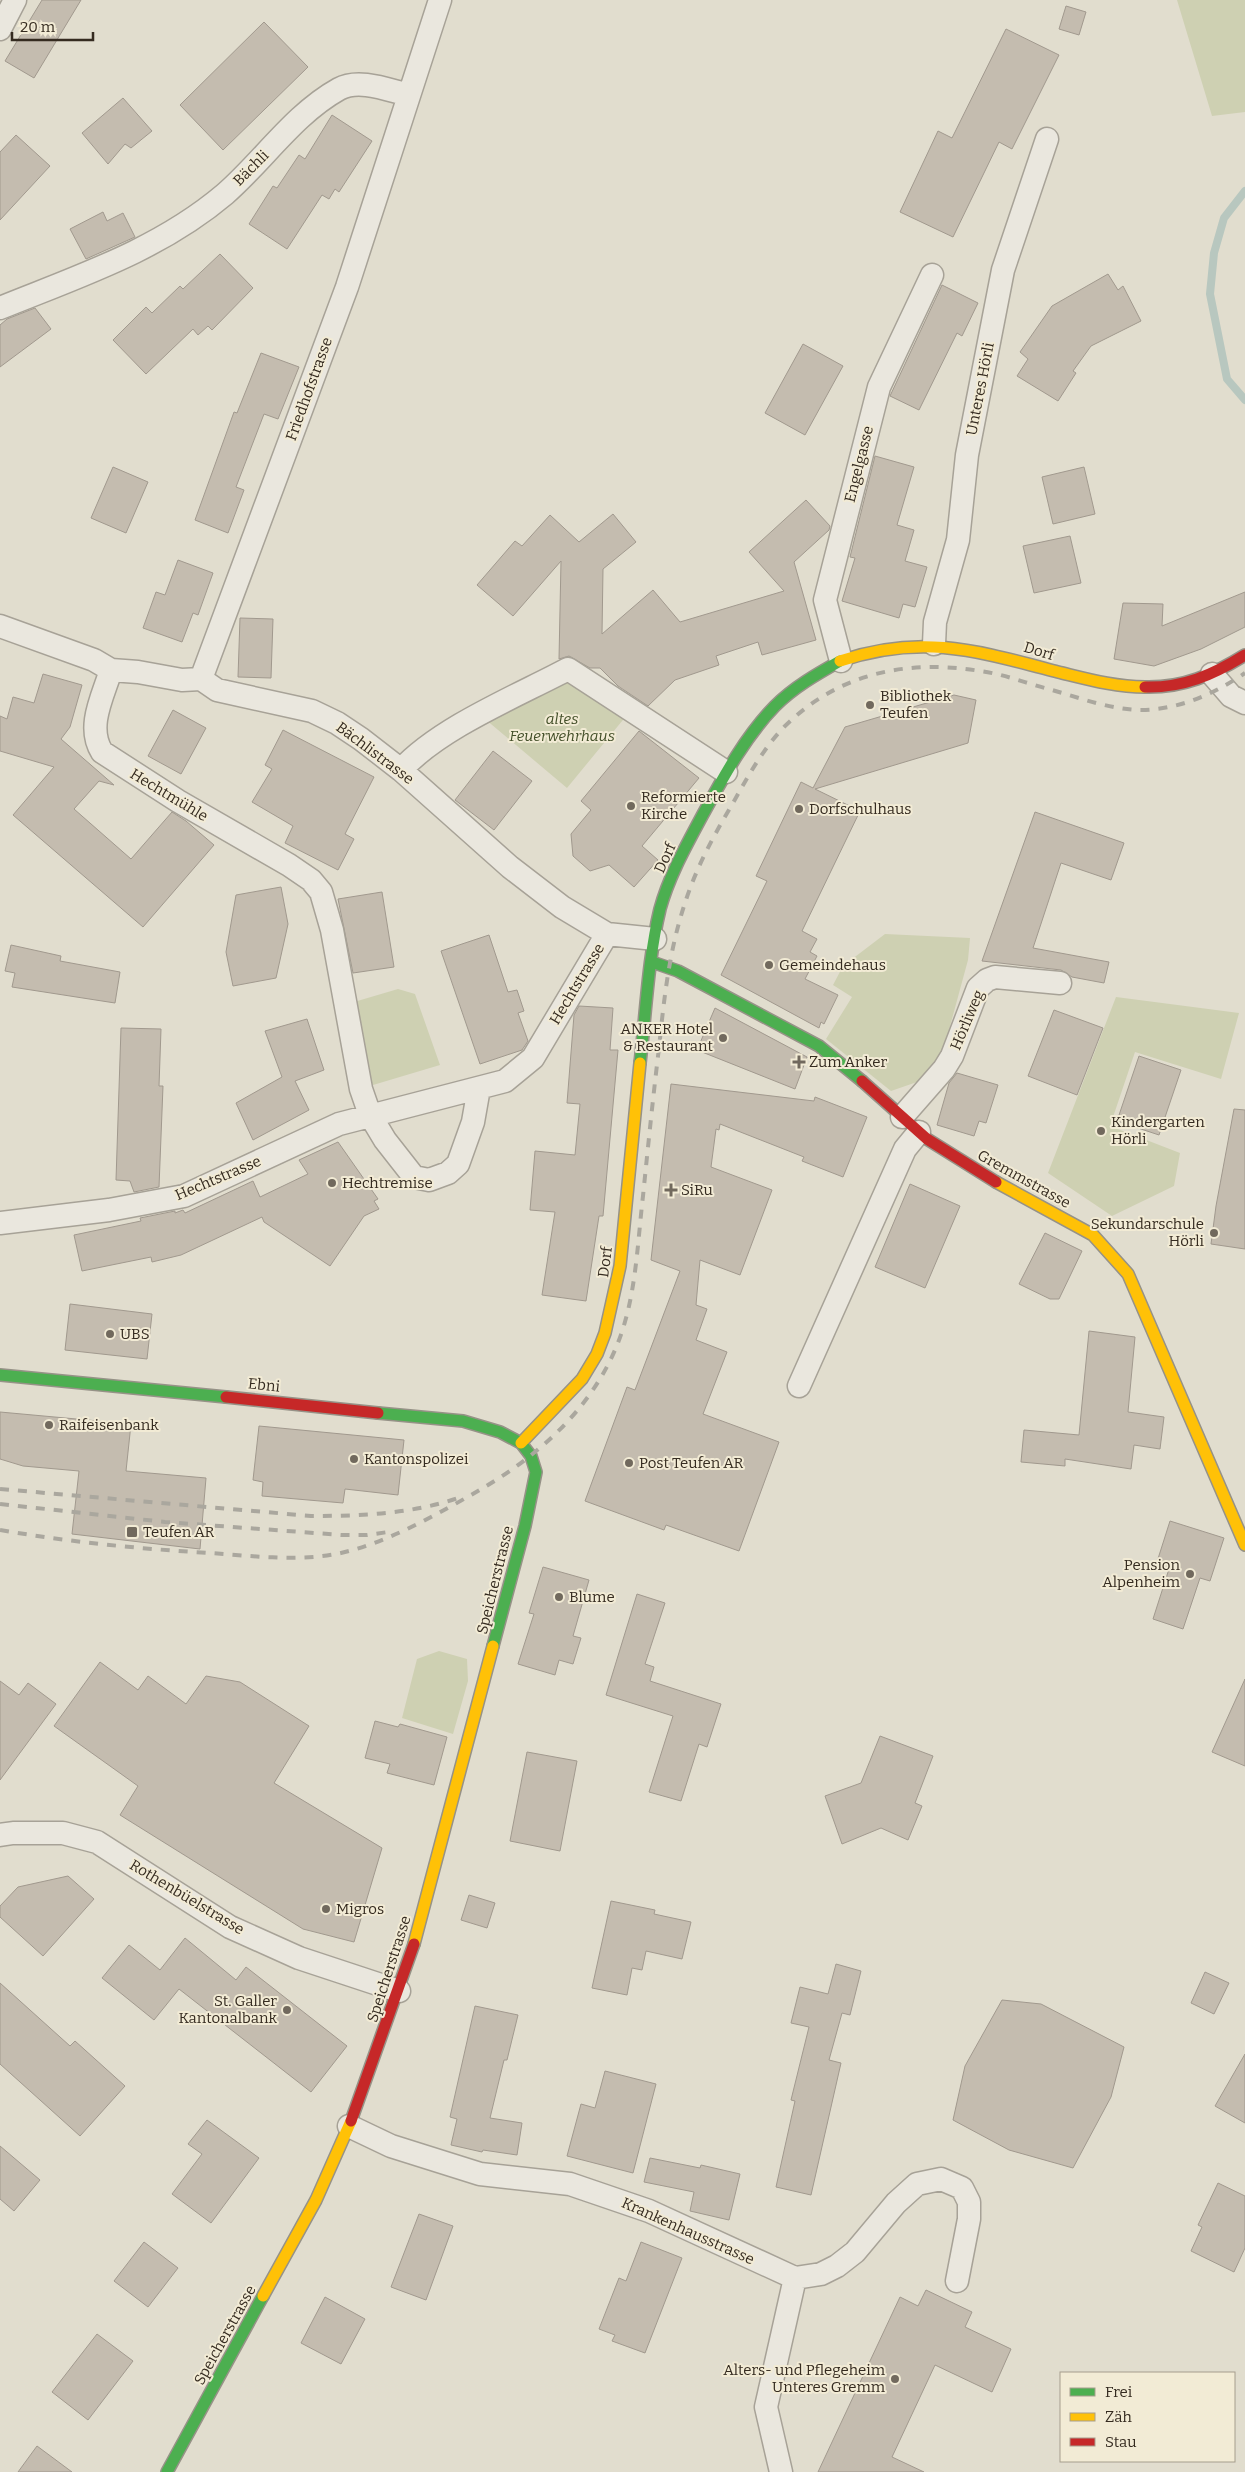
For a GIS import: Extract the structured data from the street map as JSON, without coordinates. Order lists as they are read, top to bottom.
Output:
{
  "streets": {
    "street": [
      "Bächli",
      "Friedhofstrasse",
      "Unteres Hörli",
      "Engelgasse",
      "Dorf",
      "Bächlistrasse",
      "Hechtmühle",
      "Hechtstrasse",
      "Hörliweg",
      "Gremmstrasse",
      "Ebni",
      "Speicherstrasse",
      "Rothenbüelstrasse",
      "Krankenhausstrasse"
    ]
  },
  "crossings": [
    ["Bächli", "Friedhofstrasse"],
    ["Friedhofstrasse", "Bächlistrasse"],
    ["Unteres Hörli", "Dorf"],
    ["Engelgasse", "Dorf"],
    ["Dorf", "Bächlistrasse"],
    ["Dorf", "Gremmstrasse"],
    ["Dorf", "Ebni"],
    ["Dorf", "Speicherstrasse"],
    ["Bächlistrasse", "Hechtmühle"],
    ["Bächlistrasse", "Hechtstrasse"],
    ["Hechtmühle", "Hechtstrasse"],
    ["Hörliweg", "Gremmstrasse"],
    ["Ebni", "Speicherstrasse"],
    ["Speicherstrasse", "Rothenbüelstrasse"],
    ["Speicherstrasse", "Krankenhausstrasse"]
  ],
  "parks": ["altes Feuerwehrhaus"],
  "places": {
    "other": [
      "Bibliothek Teufen",
      "Reformierte Kirche",
      "Dorfschulhaus",
      "Gemeindehaus",
      "ANKER Hotel & Restaurant",
      "Kindergarten Hörli",
      "Hechtremise",
      "Sekundarschule Hörli",
      "UBS",
      "Raifeisenbank",
      "Kantonspolizei",
      "Post Teufen AR",
      "Pension Alpenheim",
      "Blume",
      "Migros",
      "St. Galler Kantonalbank",
      "Alters- und Pflegeheim Unteres Gremm"
    ],
    "health": ["Zum Anker", "SiRu"],
    "transit": ["Teufen AR"]
  },
  "legend": ["Frei", "Zäh", "Stau"],
  "scale_bar": "20 m"
}
